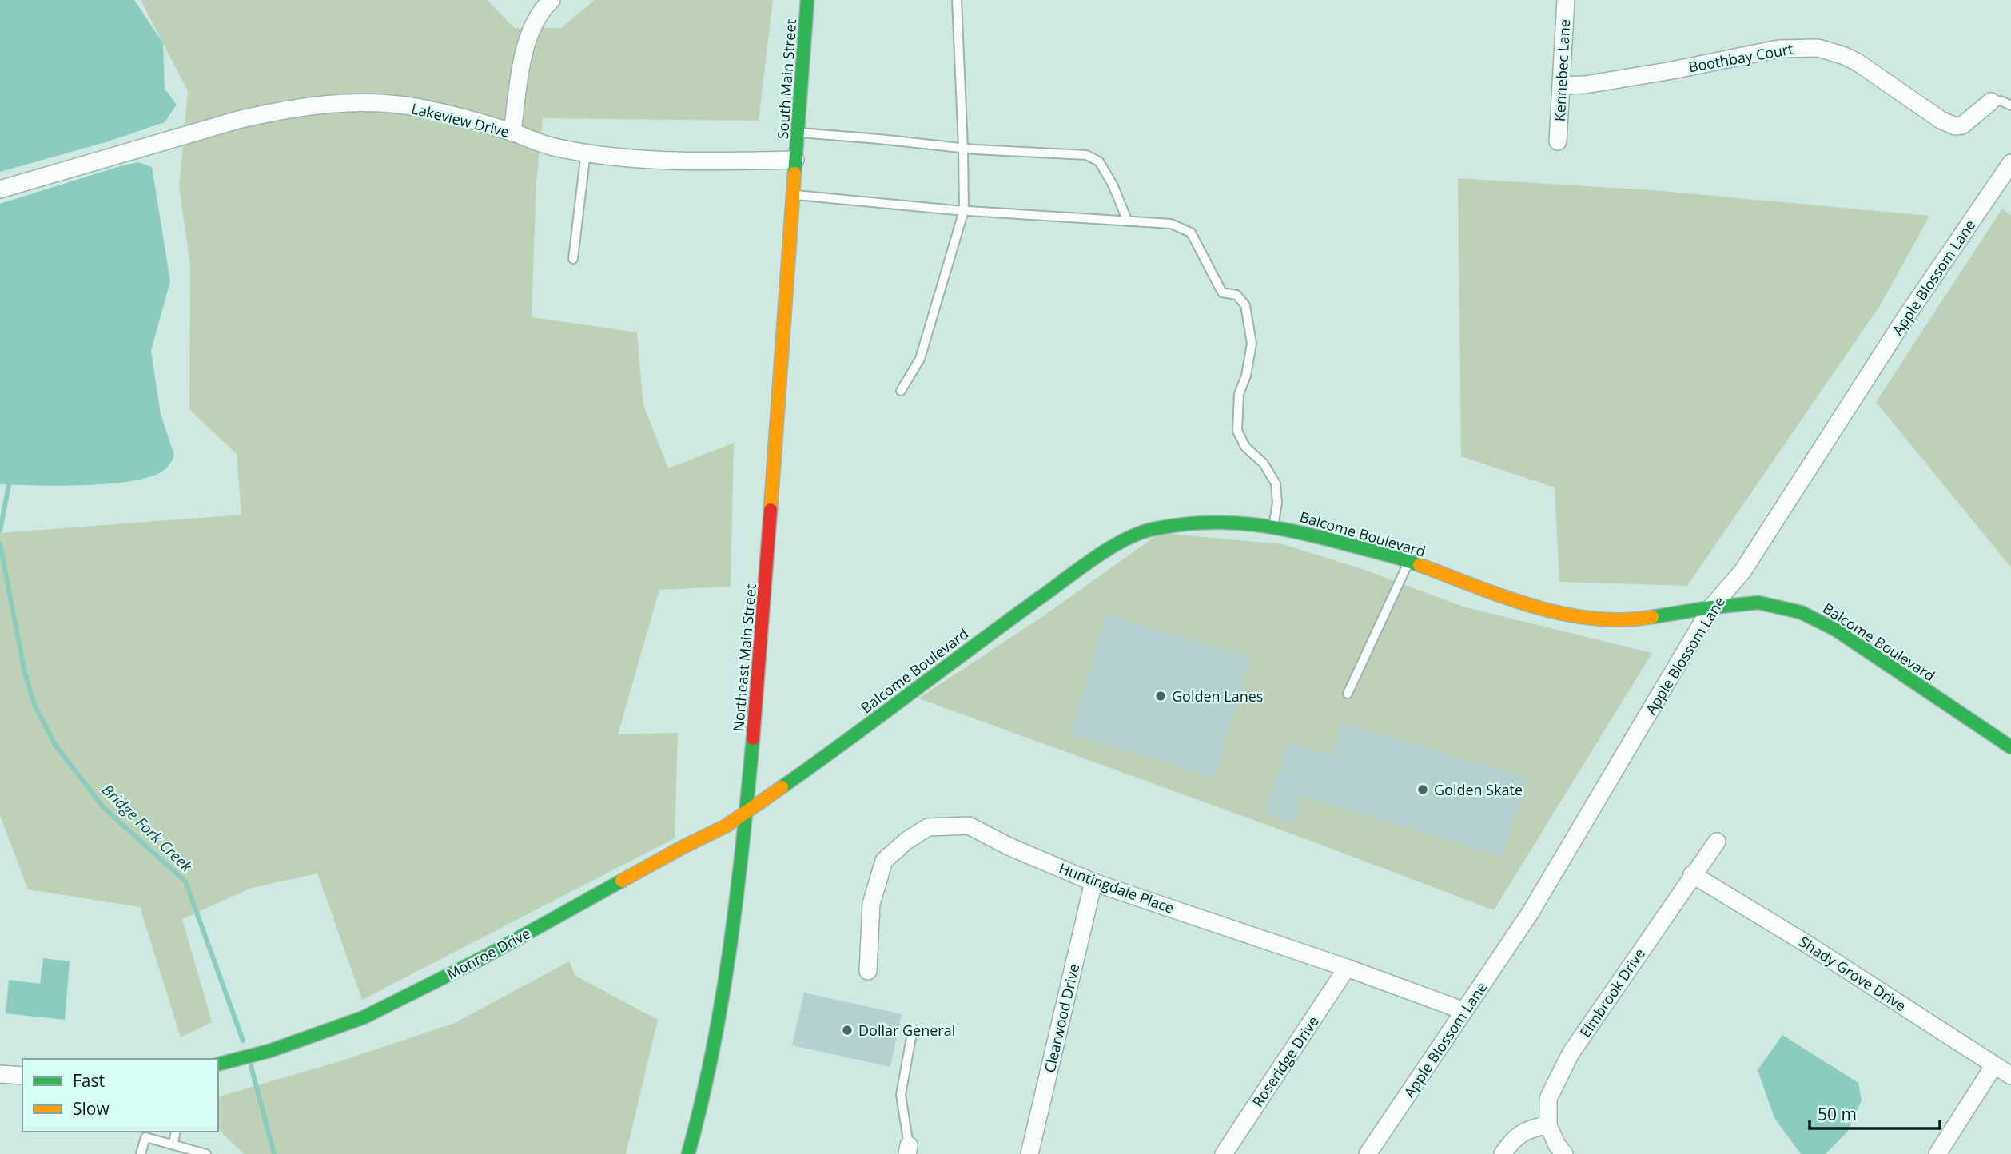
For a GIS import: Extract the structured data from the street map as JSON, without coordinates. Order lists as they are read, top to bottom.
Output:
{
  "streets": {
    "street": [
      "Boothbay Court",
      "Kennebec Lane",
      "South Main Street",
      "Lakeview Drive",
      "Apple Blossom Lane",
      "Balcome Boulevard",
      "Northeast Main Street",
      "Huntingdale Place",
      "Monroe Drive",
      "Shady Grove Drive",
      "Elmbrook Drive",
      "Clearwood Drive",
      "Roseridge Drive"
    ]
  },
  "crossings": [
    ["Boothbay Court", "Kennebec Lane"],
    ["South Main Street", "Lakeview Drive"],
    ["South Main Street", "Northeast Main Street"],
    ["Lakeview Drive", "Northeast Main Street"],
    ["Apple Blossom Lane", "Balcome Boulevard"],
    ["Apple Blossom Lane", "Huntingdale Place"],
    ["Balcome Boulevard", "Northeast Main Street"],
    ["Balcome Boulevard", "Monroe Drive"],
    ["Northeast Main Street", "Monroe Drive"],
    ["Huntingdale Place", "Clearwood Drive"],
    ["Huntingdale Place", "Roseridge Drive"],
    ["Shady Grove Drive", "Elmbrook Drive"]
  ],
  "water": ["Bridge Fork Creek"],
  "places": ["Golden Lanes", "Golden Skate", "Dollar General"],
  "legend": ["Fast", "Slow"],
  "scale_bar": "50 m"
}
